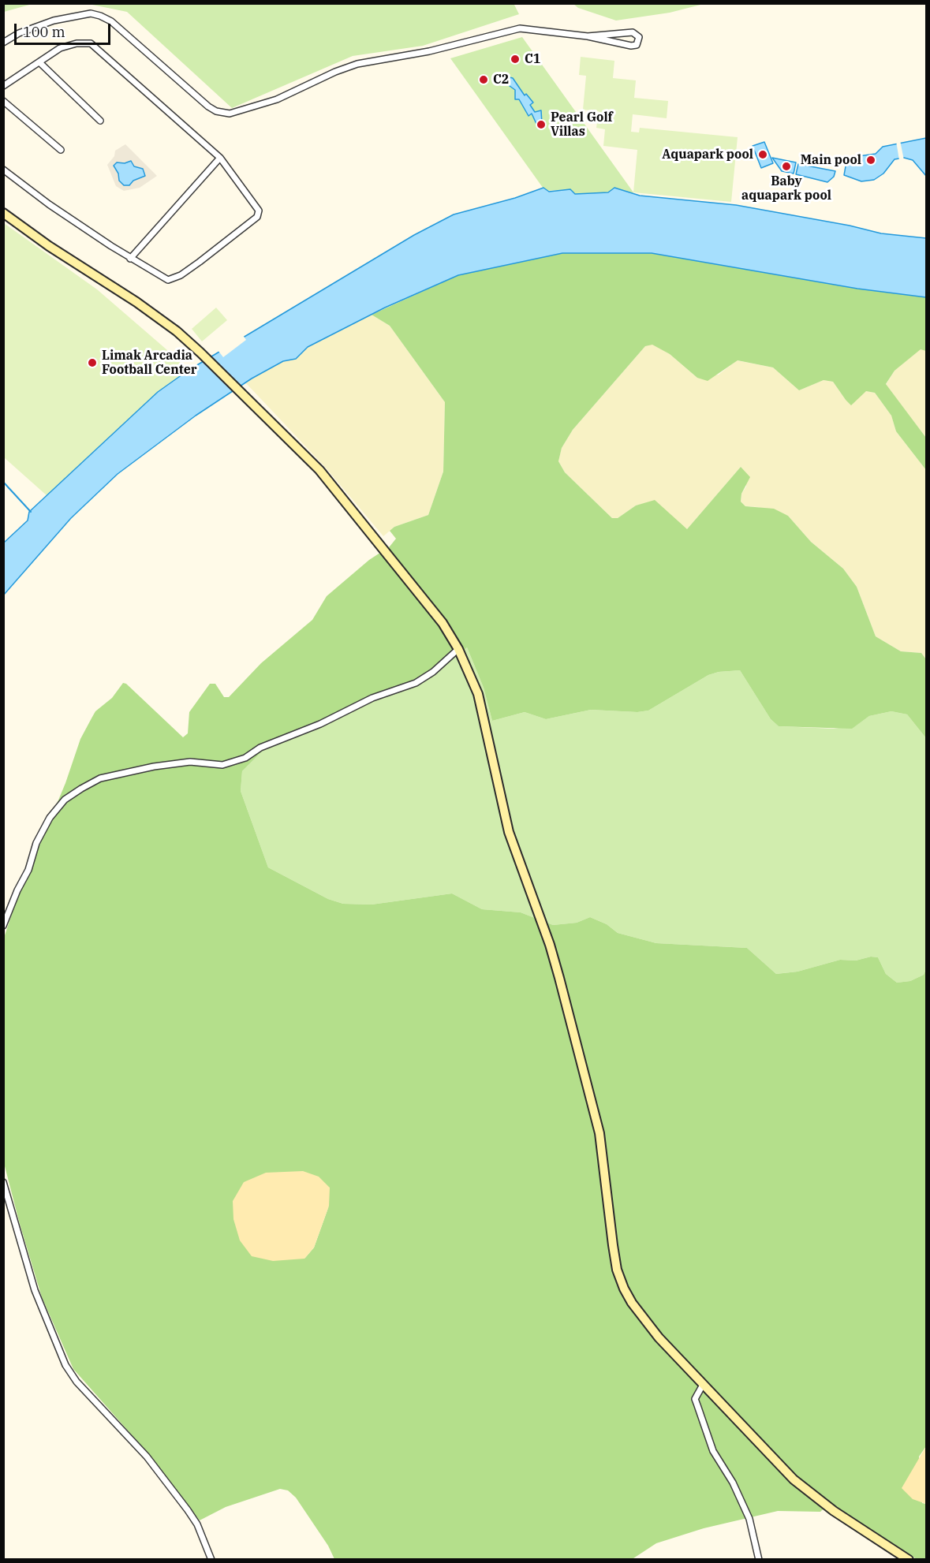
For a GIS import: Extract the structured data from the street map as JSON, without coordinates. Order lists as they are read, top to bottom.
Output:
{
  "places": [
    "C1",
    "C2",
    "Pearl Golf Villas",
    "Aquapark pool",
    "Main pool",
    "Baby aquapark pool",
    "Limak Arcadia Football Center"
  ],
  "scale_bar": "100 m"
}
